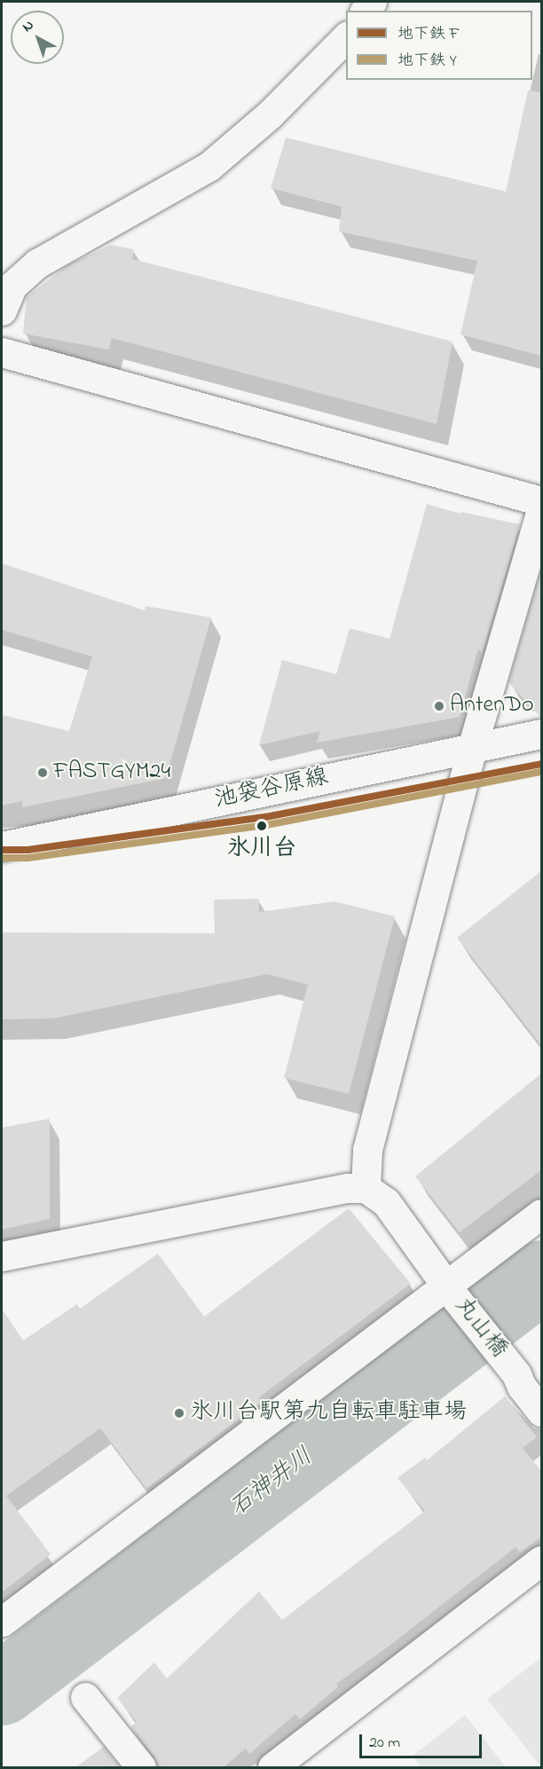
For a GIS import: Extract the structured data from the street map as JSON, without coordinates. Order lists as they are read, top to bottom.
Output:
{
  "streets": {
    "street": ["池袋谷原線", "丸山橋"]
  },
  "water": ["石神井川"],
  "places": [
    "AntenDo",
    "FASTGYM24",
    "氷川台",
    "氷川台駅第九自転車駐車場"
  ],
  "lines": ["metro line F", "metro line Y"],
  "legend": ["地下鉄 F", "地下鉄 Y"],
  "scale_bar": "20 m",
  "north": "top left"
}
